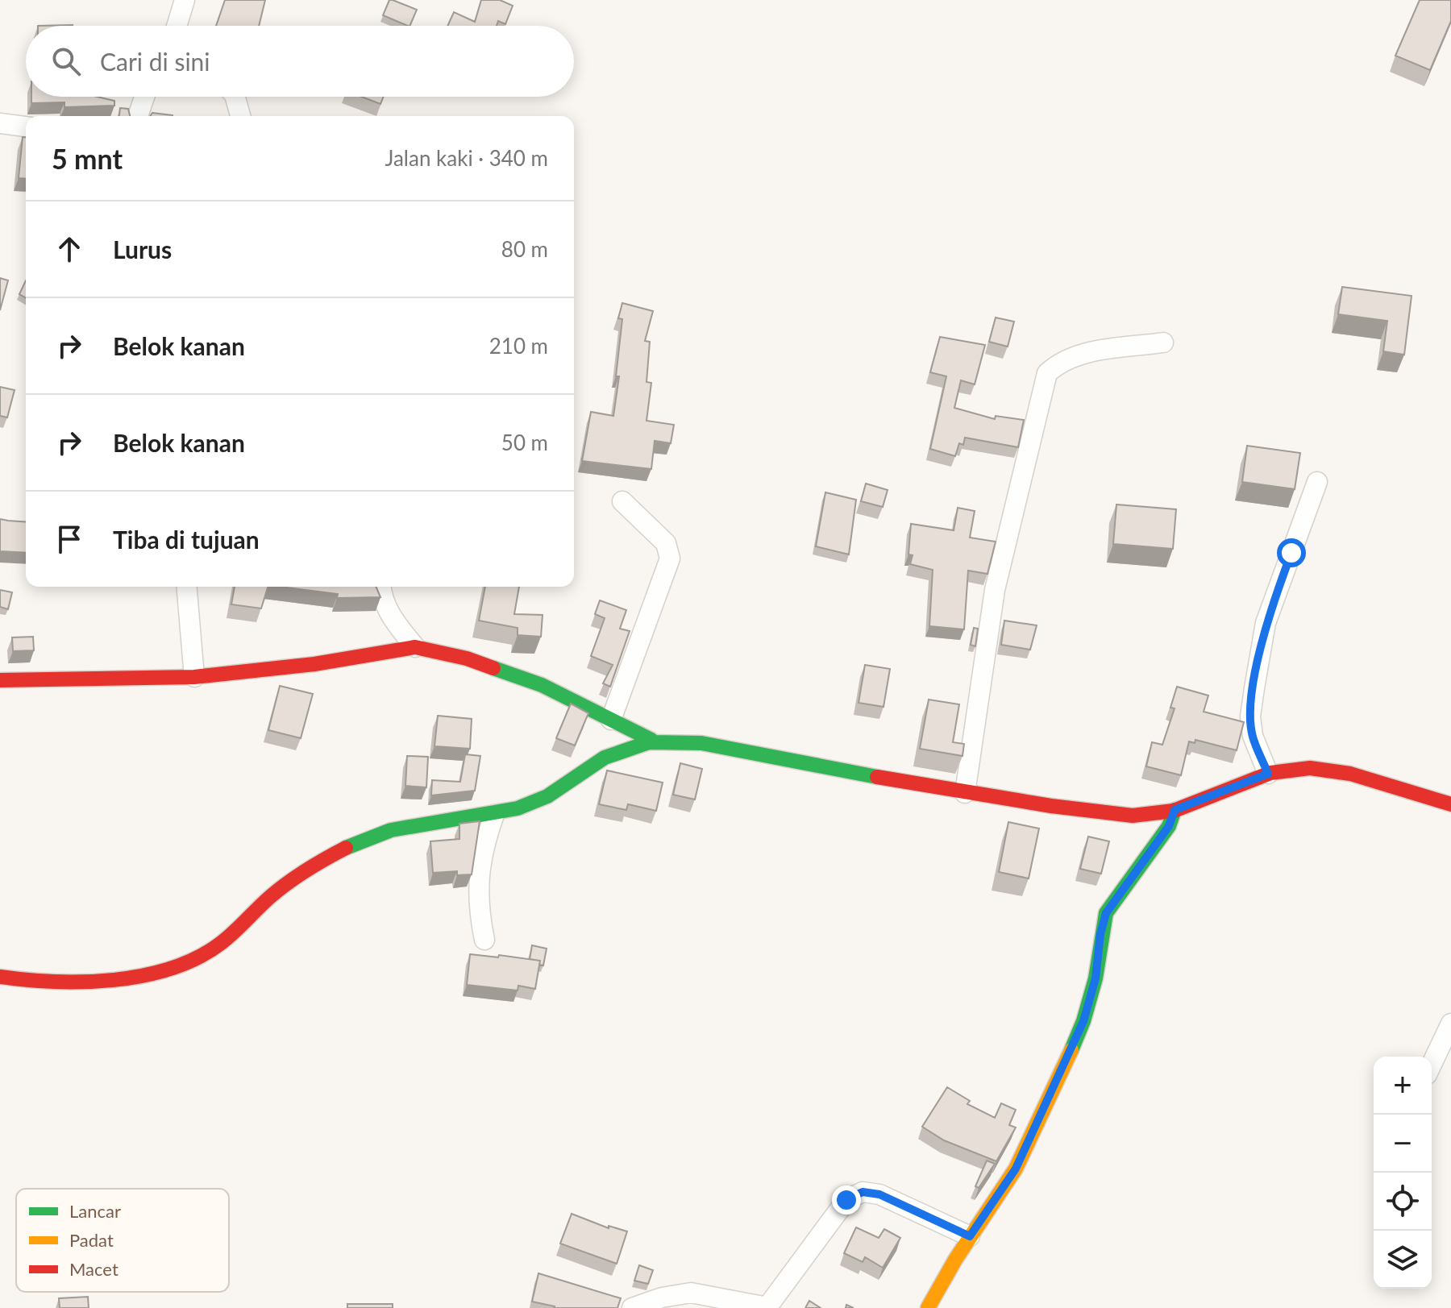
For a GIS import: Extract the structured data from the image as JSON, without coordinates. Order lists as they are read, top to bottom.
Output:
{
  "legend": ["Lancar", "Padat", "Macet"],
  "page": {
    "search": "Cari di sini",
    "heading": ["5 mnt", "Jalan kaki · 340 m"],
    "list": [
      ["Lurus", "80 m"],
      ["Belok kanan", "210 m"],
      ["Belok kanan", "50 m"],
      "Tiba di tujuan"
    ],
    "map_buttons": ["+", "−"]
  }
}
